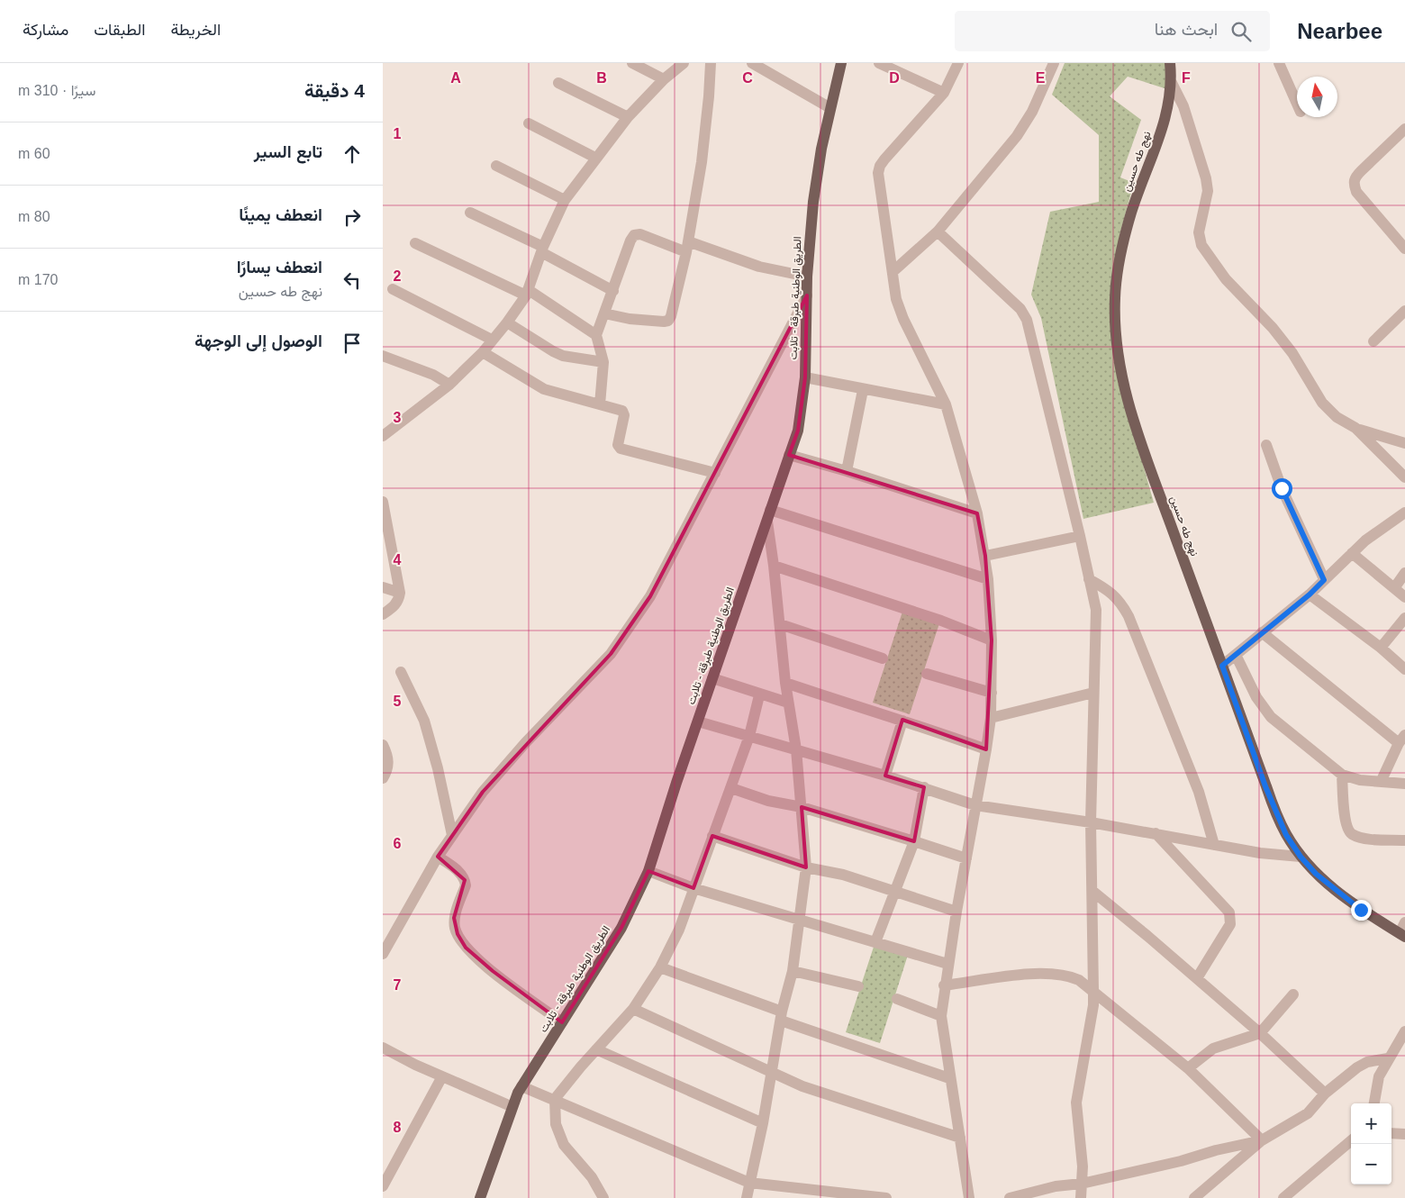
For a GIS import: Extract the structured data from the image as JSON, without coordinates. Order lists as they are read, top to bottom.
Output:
{
  "streets": {
    "main road": ["نهج طه حسين", "الطريق الوطنية طبرقة - تلابت"]
  },
  "north": "top",
  "page": {
    "header": "Nearbee",
    "search": "ابحث هنا",
    "nav": ["الخريطة", "الطبقات", "مشاركة"],
    "heading": ["4 دقيقة", "سيرًا · 310 m"],
    "list": [
      ["تابع السير", "60 m"],
      ["انعطف يمينًا", "80 m"],
      ["انعطف يسارًا", "نهج طه حسين", "170 m"],
      "الوصول إلى الوجهة"
    ],
    "map_buttons": ["+", "−"]
  },
  "grid": {
    "columns": [
      "A",
      "B",
      "C",
      "D",
      "E",
      "F"
    ],
    "rows": [
      "1",
      "2",
      "3",
      "4",
      "5",
      "6",
      "7",
      "8"
    ]
  }
}
